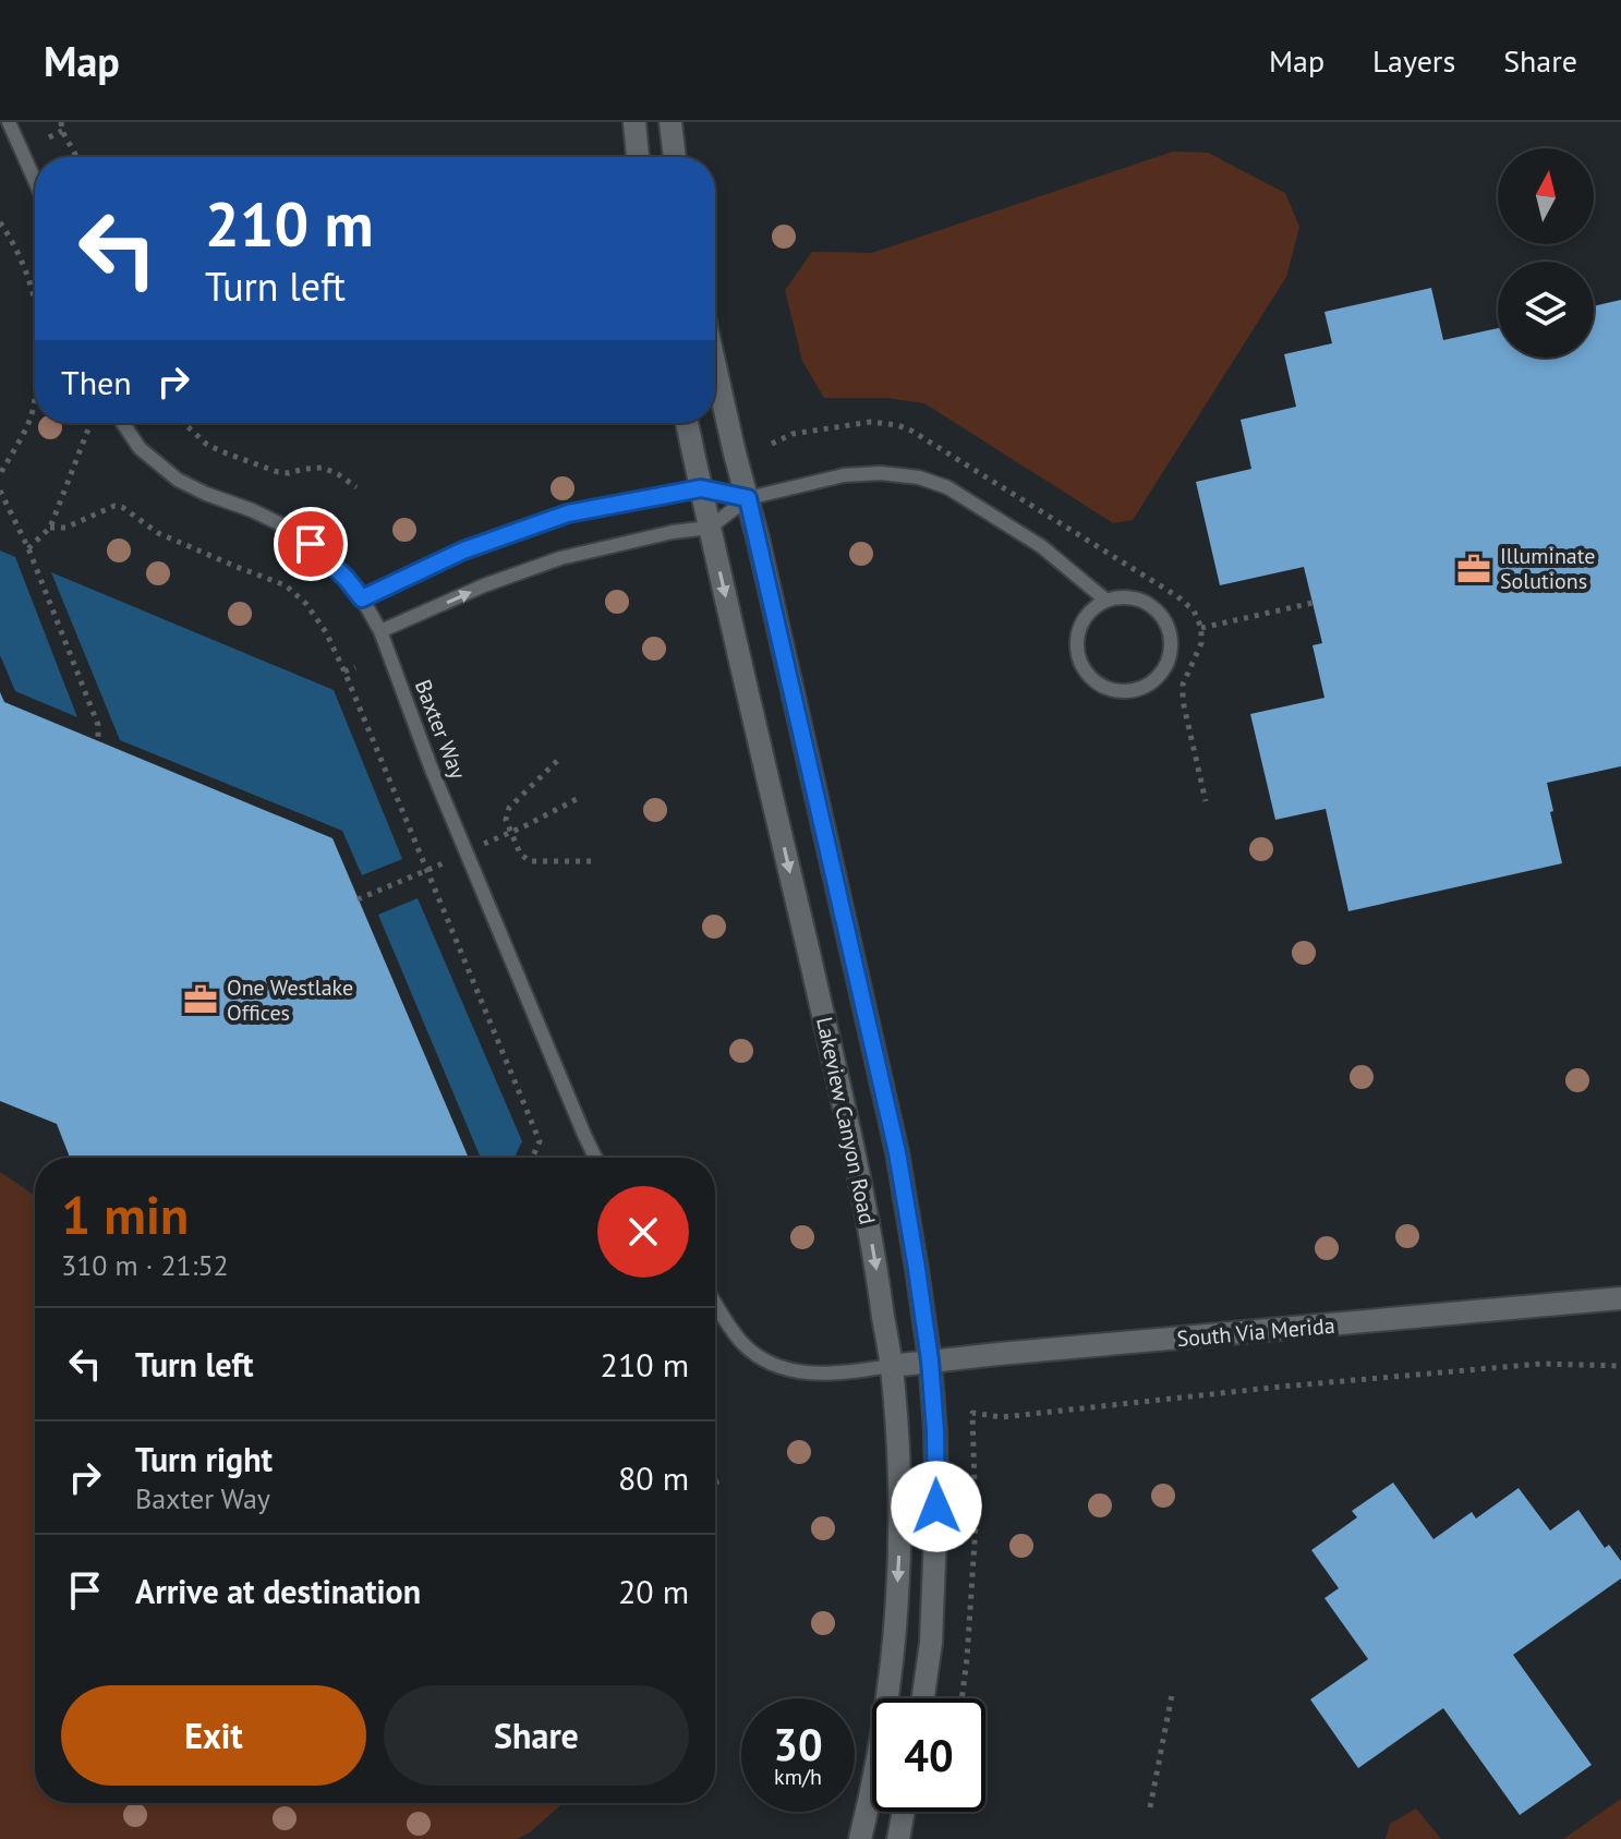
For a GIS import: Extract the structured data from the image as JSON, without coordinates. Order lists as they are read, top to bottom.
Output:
{
  "streets": {
    "street": ["Lakeview Canyon Road", "South Via Merida"],
    "lane": ["Baxter Way"]
  },
  "crossings": [
    ["Lakeview Canyon Road", "South Via Merida"]
  ],
  "places": {
    "office": ["Illuminate Solutions", "One Westlake Offices"]
  },
  "north": "top",
  "page": {
    "header": "Map",
    "nav": ["Map", "Layers", "Share"],
    "turn": ["210 m", "Turn left"],
    "then": "Then",
    "heading": ["1 min", "310 m · 21:52"],
    "list": [
      {
        "name": "Turn left",
        "value": "210 m"
      },
      {
        "name": "Turn right",
        "note": "Baxter Way",
        "value": "80 m"
      },
      {
        "name": "Arrive at destination",
        "value": "20 m"
      }
    ],
    "buttons": ["Exit", "Share"],
    "speed": "30 km/h",
    "limit": "40"
  }
}
